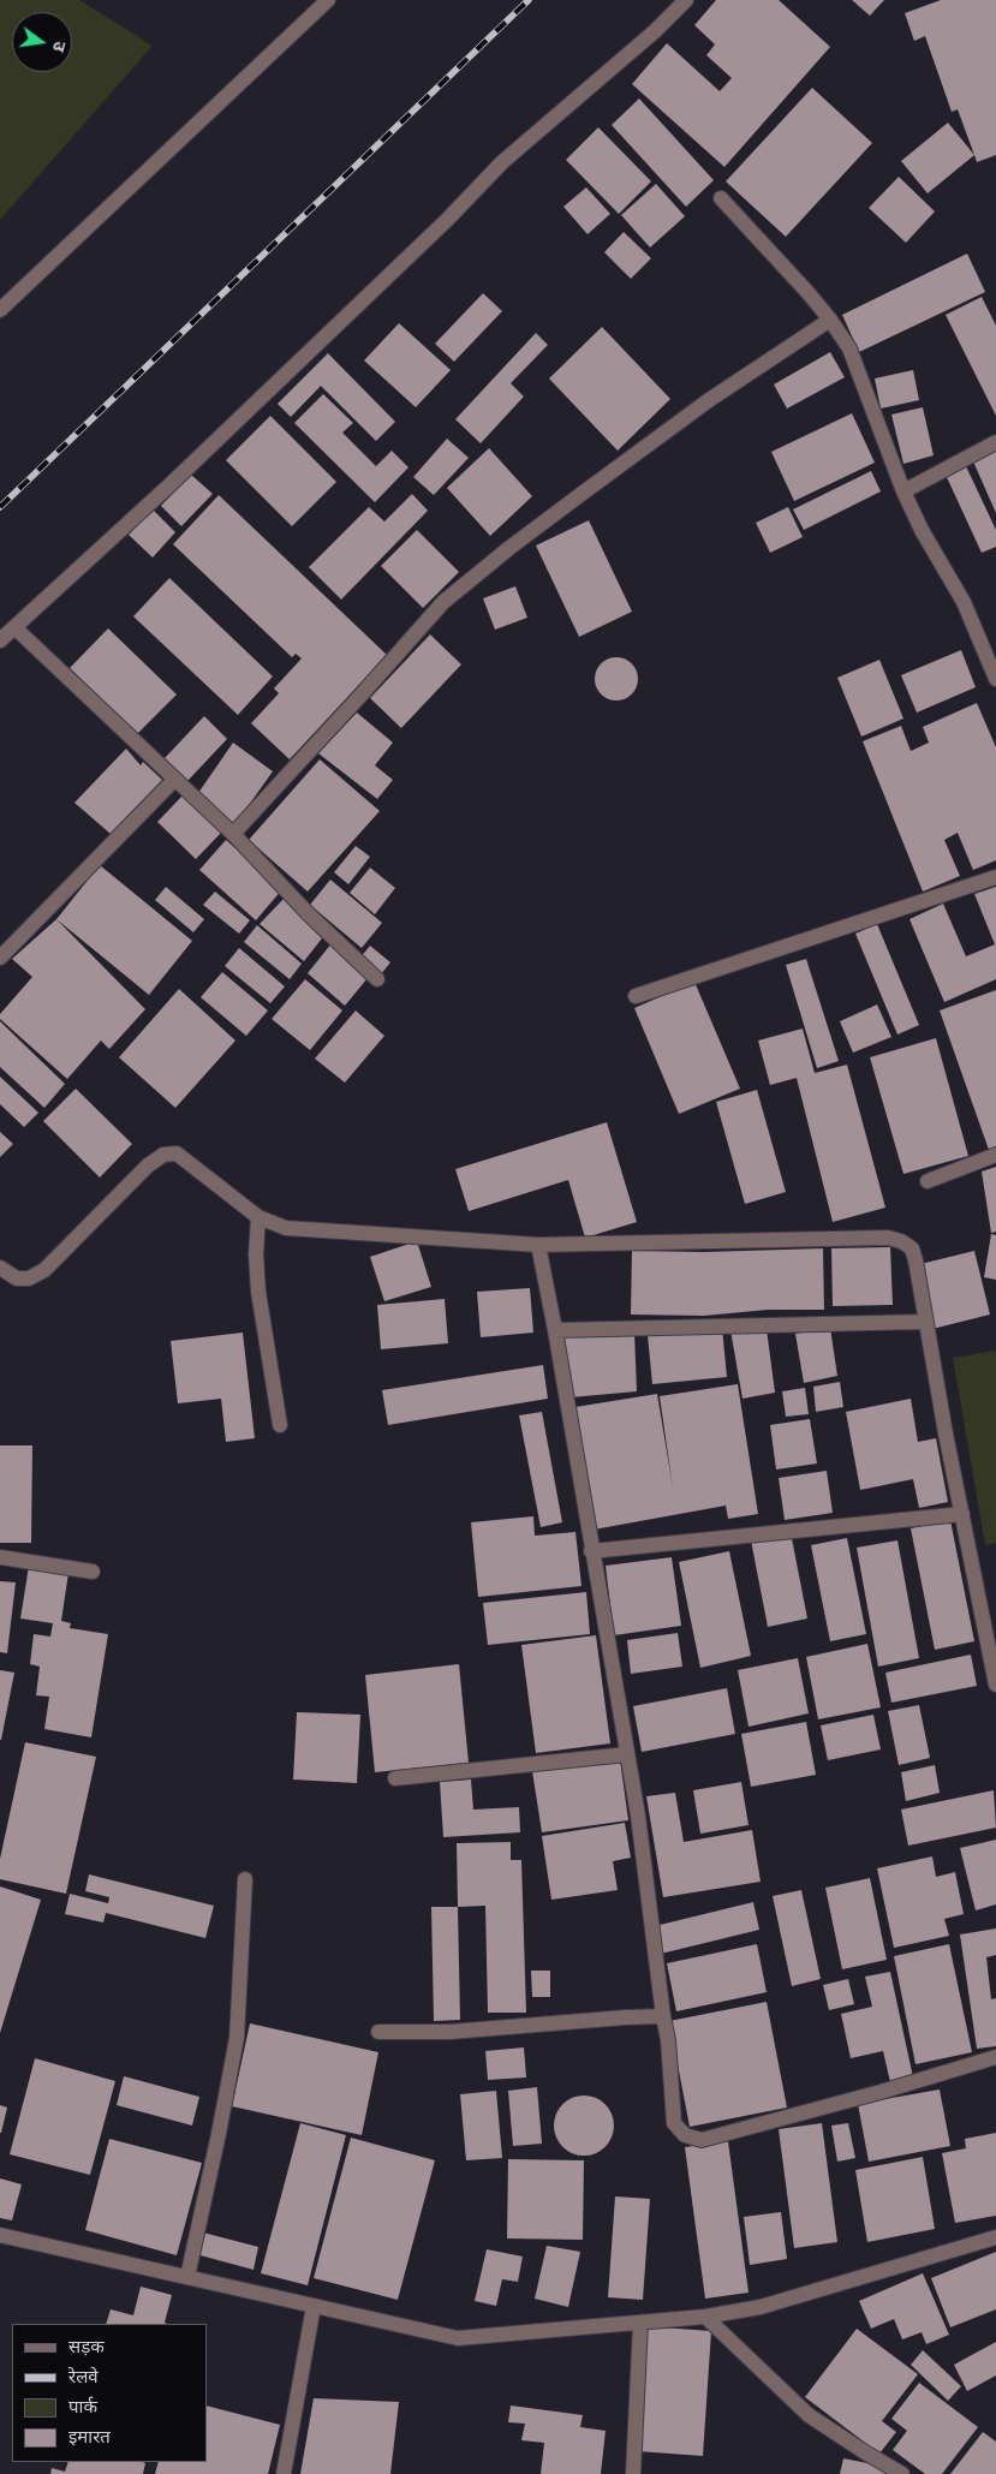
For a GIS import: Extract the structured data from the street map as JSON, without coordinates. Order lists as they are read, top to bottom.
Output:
{
  "legend": [
    "सड़क",
    "रेलवे",
    "पार्क",
    "इमारत"
  ],
  "north": "right"
}
